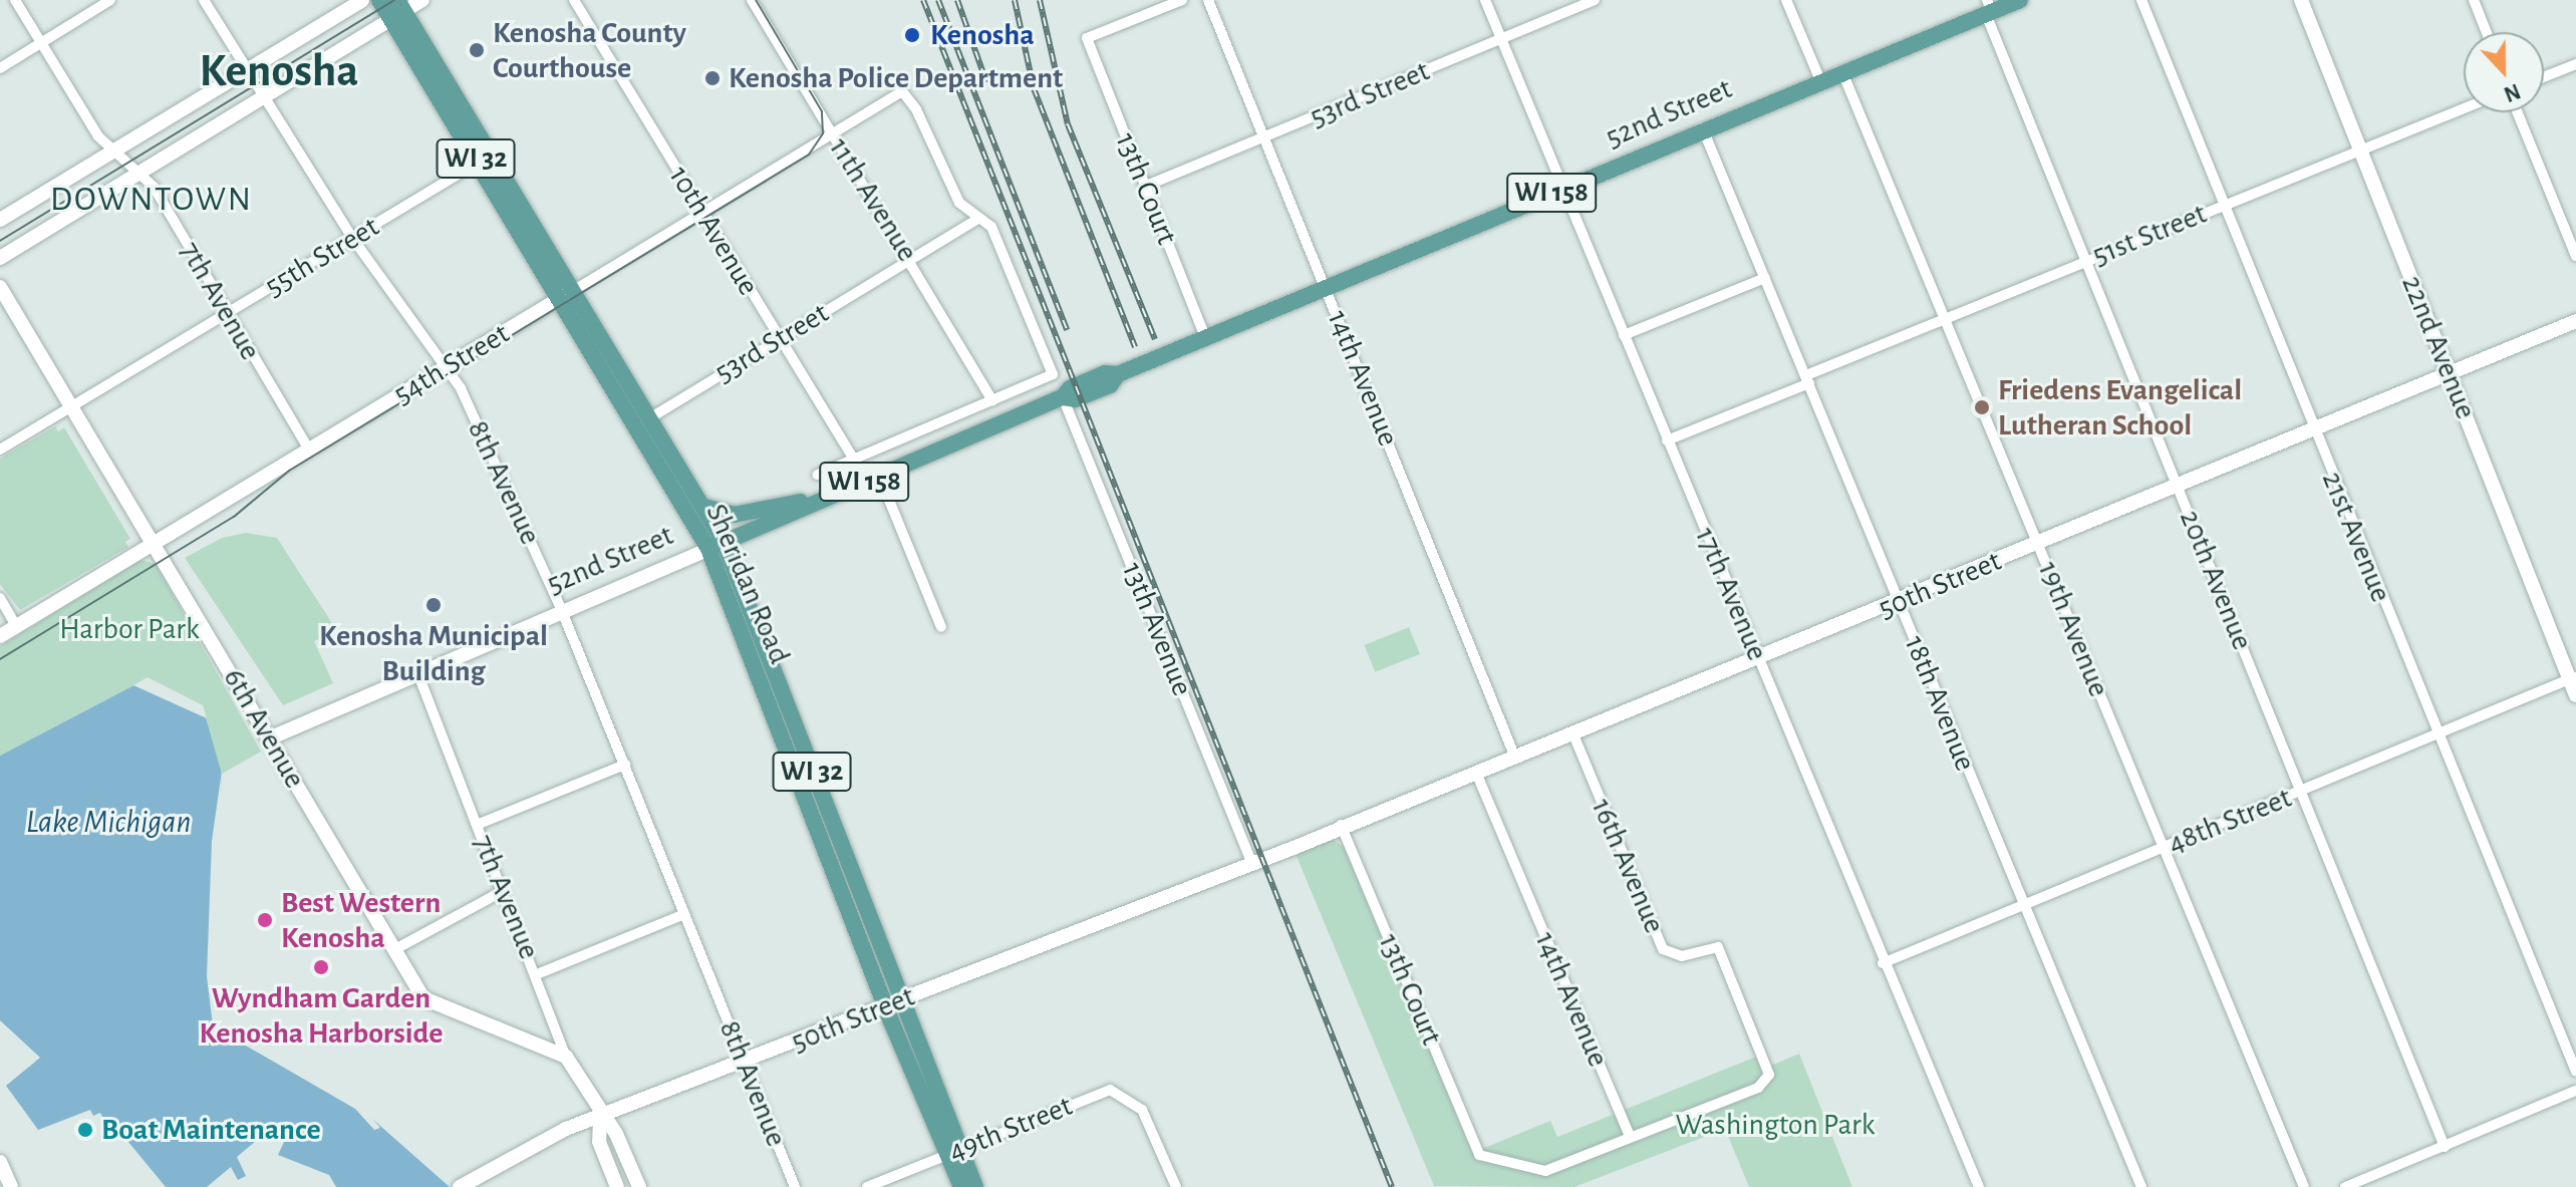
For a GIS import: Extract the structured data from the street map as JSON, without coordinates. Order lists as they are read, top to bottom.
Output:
{
  "streets": {
    "main road": [
      "52nd Street",
      "WI 32",
      "WI 158",
      "Sheridan Road"
    ],
    "street": [
      "53rd Street",
      "13th Court",
      "11th Avenue",
      "10th Avenue",
      "51st Street",
      "55th Street",
      "7th Avenue",
      "22nd Avenue",
      "54th Street",
      "14th Avenue",
      "8th Avenue",
      "21st Avenue",
      "20th Avenue",
      "50th Street",
      "17th Avenue",
      "13th Avenue",
      "19th Avenue",
      "18th Avenue",
      "6th Avenue",
      "48th Street",
      "16th Avenue",
      "49th Street"
    ]
  },
  "crossings": [
    ["53rd Street", "13th Court"],
    ["53rd Street", "11th Avenue"],
    ["53rd Street", "10th Avenue"],
    ["53rd Street", "54th Street"],
    ["53rd Street", "14th Avenue"],
    ["53rd Street", "Sheridan Road"],
    ["53rd Street", "17th Avenue"],
    ["52nd Street", "13th Court"],
    ["52nd Street", "7th Avenue"],
    ["52nd Street", "14th Avenue"],
    ["52nd Street", "8th Avenue"],
    ["52nd Street", "20th Avenue"],
    ["52nd Street", "Sheridan Road"],
    ["52nd Street", "17th Avenue"],
    ["52nd Street", "13th Avenue"],
    ["52nd Street", "19th Avenue"],
    ["52nd Street", "18th Avenue"],
    ["52nd Street", "6th Avenue"],
    ["13th Court", "14th Avenue"],
    ["13th Court", "50th Street"],
    ["13th Court", "16th Avenue"],
    ["11th Avenue", "54th Street"],
    ["10th Avenue", "54th Street"],
    ["51st Street", "22nd Avenue"],
    ["51st Street", "21st Avenue"],
    ["51st Street", "20th Avenue"],
    ["51st Street", "17th Avenue"],
    ["51st Street", "19th Avenue"],
    ["51st Street", "18th Avenue"],
    ["55th Street", "7th Avenue"],
    ["55th Street", "8th Avenue"],
    ["55th Street", "Sheridan Road"],
    ["55th Street", "6th Avenue"],
    ["7th Avenue", "54th Street"],
    ["7th Avenue", "50th Street"],
    ["7th Avenue", "6th Avenue"],
    ["22nd Avenue", "50th Street"],
    ["22nd Avenue", "48th Street"],
    ["54th Street", "8th Avenue"],
    ["54th Street", "Sheridan Road"],
    ["54th Street", "6th Avenue"],
    ["14th Avenue", "50th Street"],
    ["14th Avenue", "16th Avenue"],
    ["8th Avenue", "50th Street"],
    ["21st Avenue", "50th Street"],
    ["21st Avenue", "48th Street"],
    ["20th Avenue", "50th Street"],
    ["20th Avenue", "48th Street"],
    ["Sheridan Road", "50th Street"],
    ["Sheridan Road", "49th Street"],
    ["50th Street", "17th Avenue"],
    ["50th Street", "13th Avenue"],
    ["50th Street", "19th Avenue"],
    ["50th Street", "18th Avenue"],
    ["50th Street", "16th Avenue"],
    ["17th Avenue", "48th Street"],
    ["19th Avenue", "48th Street"],
    ["18th Avenue", "48th Street"]
  ],
  "districts": ["Kenosha", "DOWNTOWN"],
  "water": ["Lake Michigan"],
  "parks": ["Harbor Park", "Washington Park"],
  "places": [
    "Kenosha",
    "Kenosha County Courthouse",
    "Kenosha Police Department",
    "Friedens Evangelical Lutheran School",
    "Kenosha Municipal Building",
    "Best Western Kenosha",
    "Wyndham Garden Kenosha Harborside",
    "Boat Maintenance"
  ],
  "north": "bottom"
}
